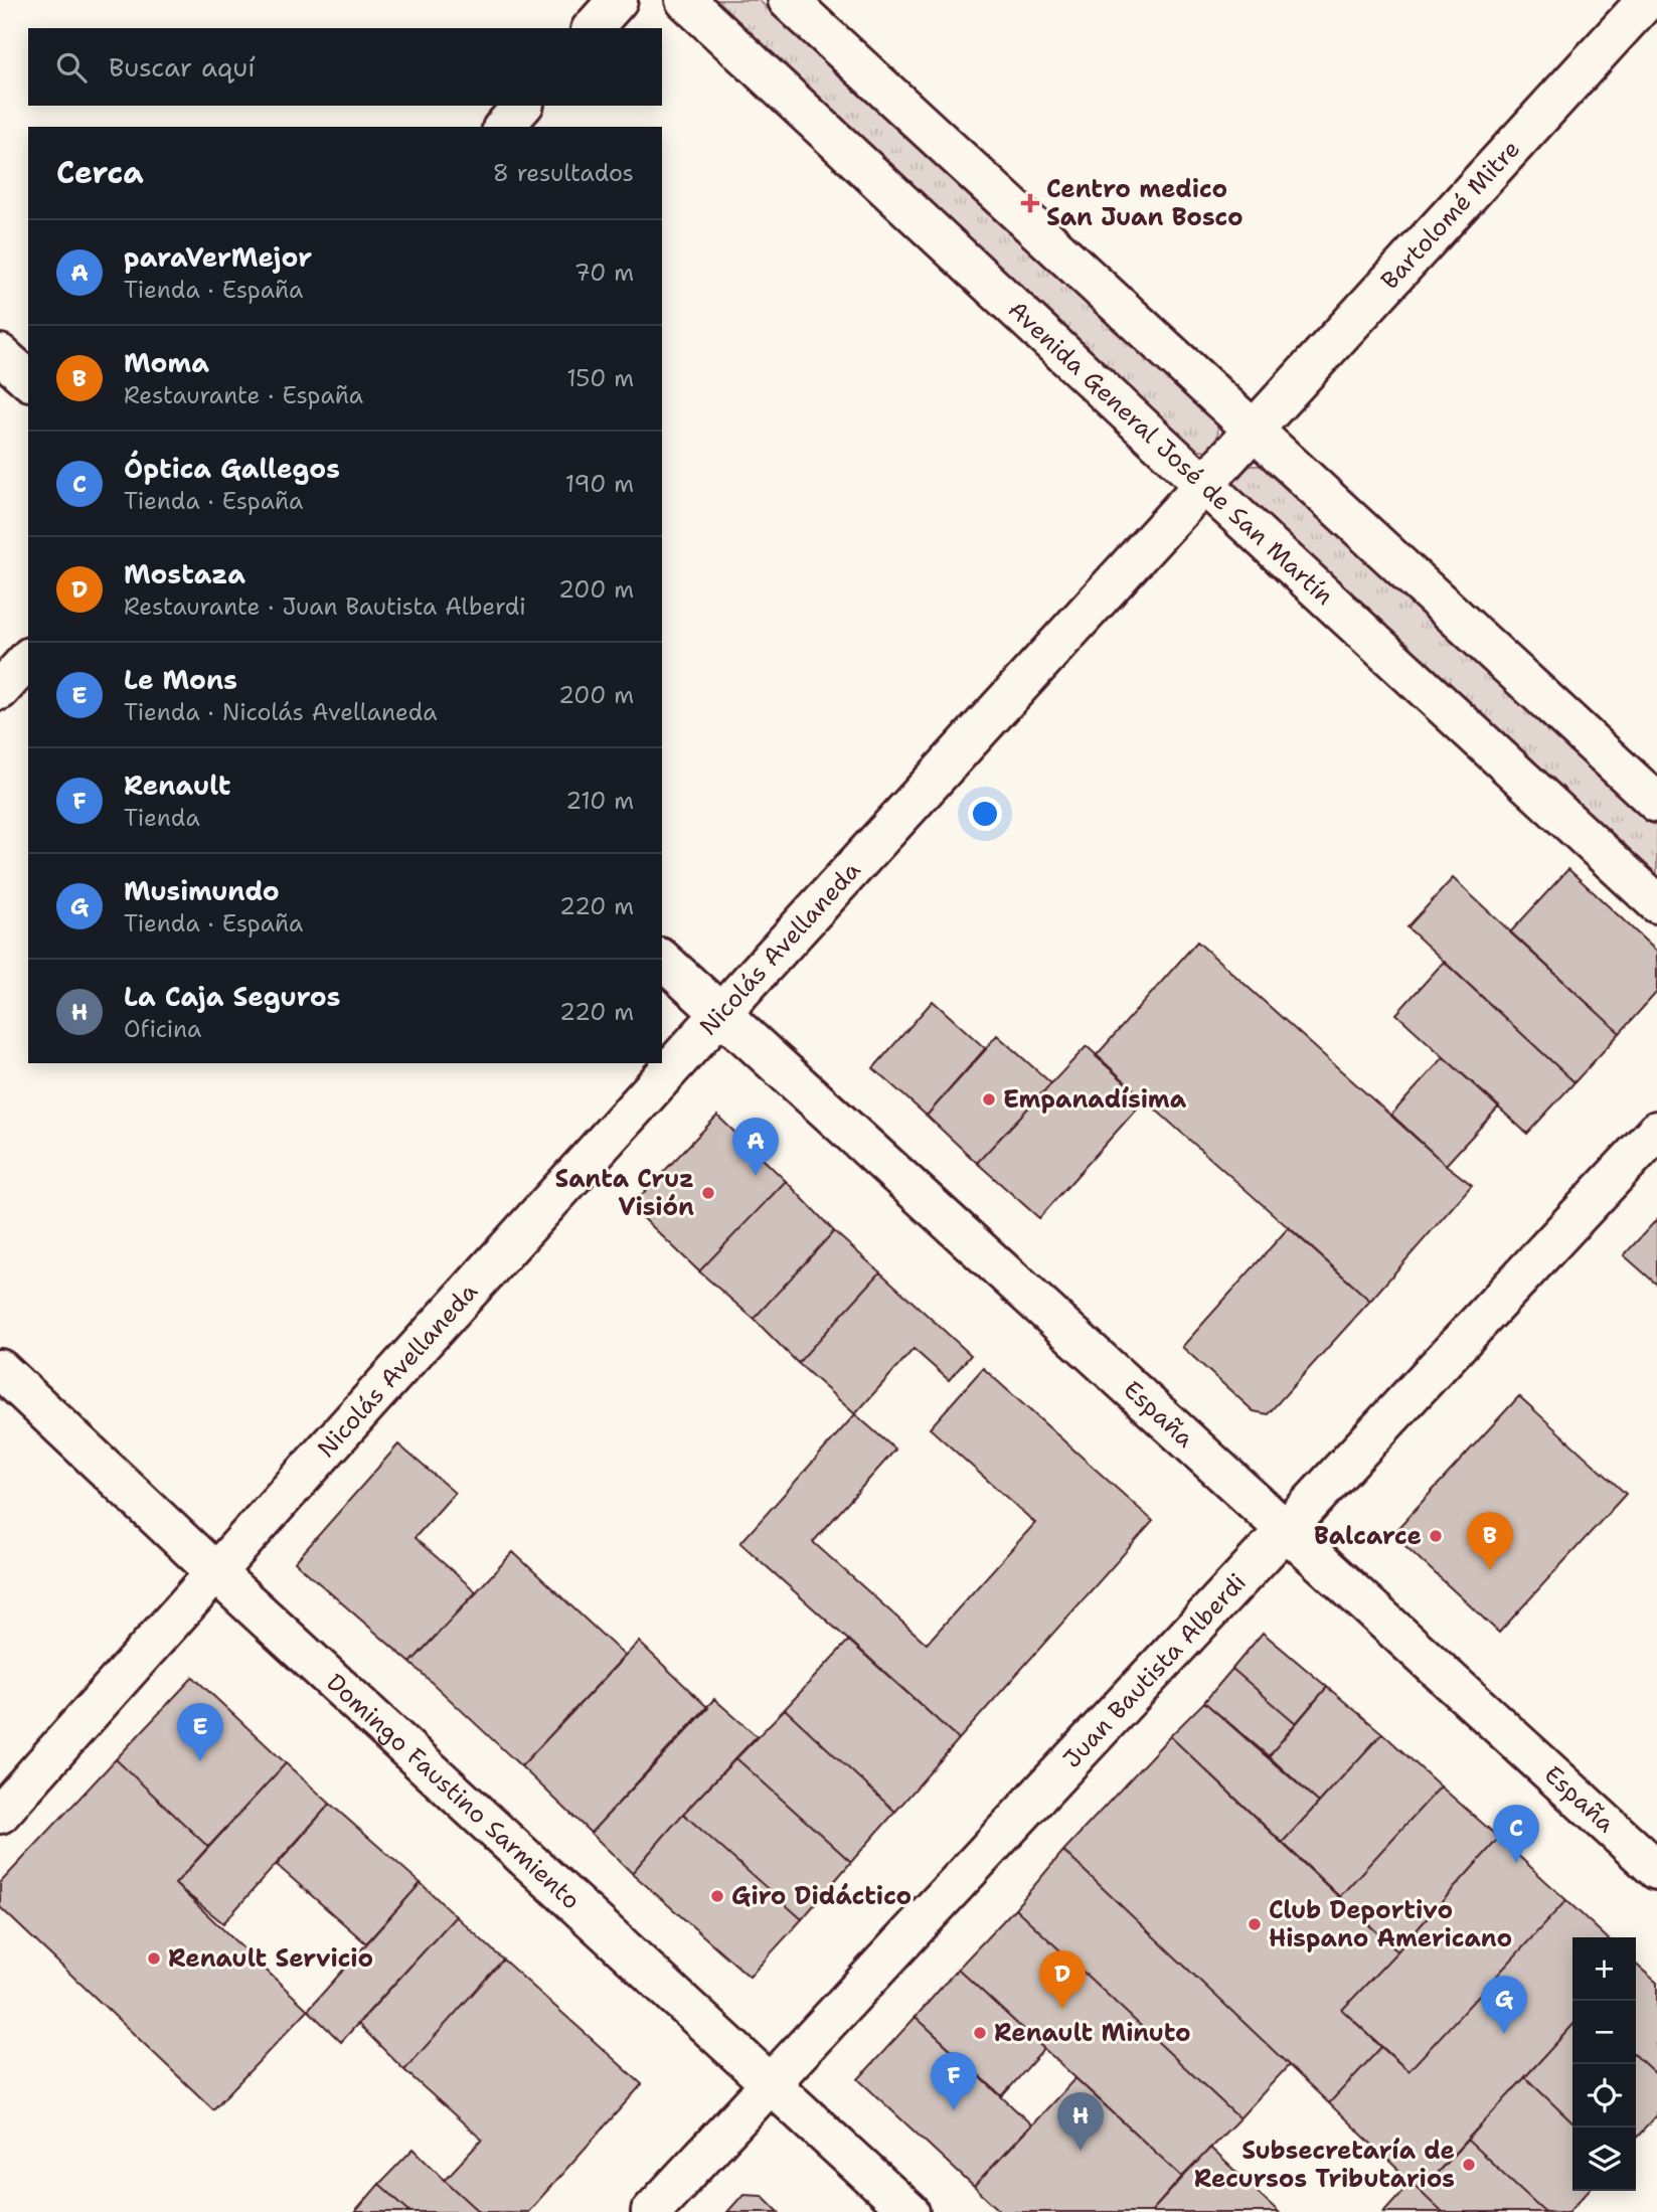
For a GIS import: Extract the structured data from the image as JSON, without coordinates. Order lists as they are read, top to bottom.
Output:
{
  "streets": {
    "street": [
      "Bartolomé Mitre",
      "Avenida General José de San Martín",
      "Nicolás Avellaneda",
      "España",
      "Juan Bautista Alberdi",
      "Domingo Faustino Sarmiento"
    ]
  },
  "crossings": [
    ["Bartolomé Mitre", "Nicolás Avellaneda"],
    ["Avenida General José de San Martín", "Nicolás Avellaneda"],
    ["Nicolás Avellaneda", "España"],
    ["Nicolás Avellaneda", "Domingo Faustino Sarmiento"],
    ["España", "Juan Bautista Alberdi"],
    ["Juan Bautista Alberdi", "Domingo Faustino Sarmiento"]
  ],
  "places": {
    "health": ["Centro medico San Juan Bosco"],
    "other": [
      "Empanadísima",
      "Santa Cruz Visión",
      "Balcarce",
      "Giro Didáctico",
      "Club Deportivo Hispano Americano",
      "Renault Servicio",
      "Renault Minuto",
      "Subsecretaría de Recursos Tributarios"
    ]
  },
  "page": {
    "search": "Buscar aquí",
    "heading": ["Cerca", "8 resultados"],
    "list": [
      {
        "mark": "A",
        "name": "paraVerMejor",
        "note": "Tienda · España",
        "value": "70 m"
      },
      {
        "mark": "B",
        "name": "Moma",
        "note": "Restaurante · España",
        "value": "150 m"
      },
      {
        "mark": "C",
        "name": "Óptica Gallegos",
        "note": "Tienda · España",
        "value": "190 m"
      },
      {
        "mark": "D",
        "name": "Mostaza",
        "note": "Restaurante · Juan Bautista Alberdi",
        "value": "200 m"
      },
      {
        "mark": "E",
        "name": "Le Mons",
        "note": "Tienda · Nicolás Avellaneda",
        "value": "200 m"
      },
      {
        "mark": "F",
        "name": "Renault",
        "note": "Tienda",
        "value": "210 m"
      },
      {
        "mark": "G",
        "name": "Musimundo",
        "note": "Tienda · España",
        "value": "220 m"
      },
      {
        "mark": "H",
        "name": "La Caja Seguros",
        "note": "Oficina",
        "value": "220 m"
      }
    ],
    "pins": [
      "A",
      "B",
      "E",
      "C",
      "D",
      "G",
      "F",
      "H"
    ],
    "map_buttons": ["+", "−"]
  }
}
